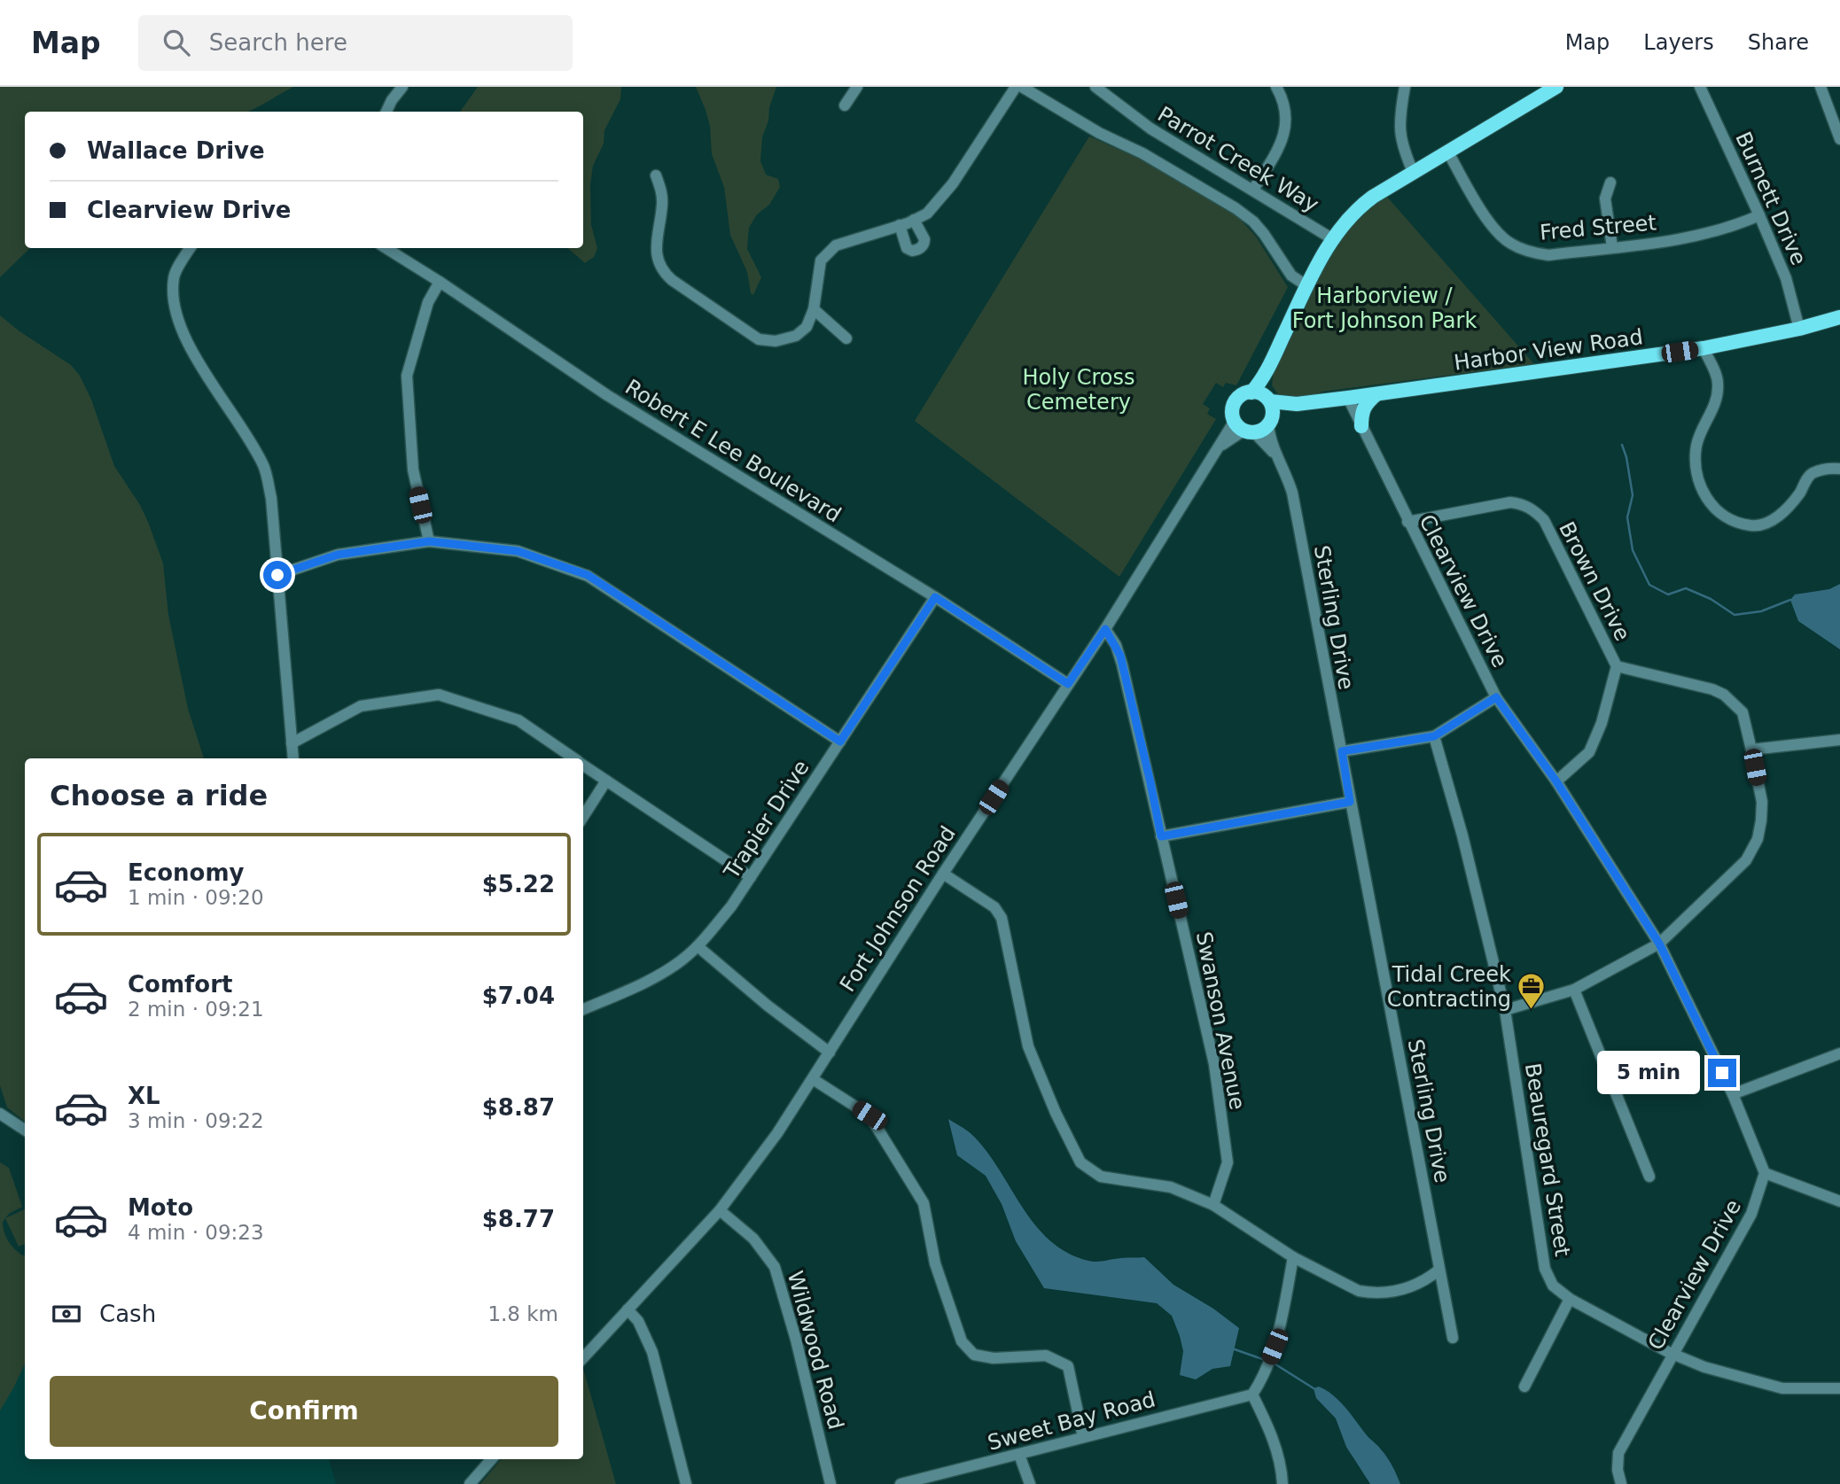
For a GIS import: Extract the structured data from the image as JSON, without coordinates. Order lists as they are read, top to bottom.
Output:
{
  "streets": {
    "main road": ["Harbor View Road"],
    "street": [
      "Parrot Creek Way",
      "Burnett Drive",
      "Fred Street",
      "Robert E Lee Boulevard",
      "Brown Drive",
      "Clearview Drive",
      "Sterling Drive",
      "Trapier Drive",
      "Fort Johnson Road",
      "Swanson Avenue",
      "Beauregard Street",
      "Wildwood Road",
      "Sweet Bay Road"
    ]
  },
  "crossings": [
    ["Burnett Drive", "Fred Street"],
    ["Burnett Drive", "Harbor View Road"],
    ["Harbor View Road", "Clearview Drive"],
    ["Harbor View Road", "Sterling Drive"],
    ["Harbor View Road", "Fort Johnson Road"],
    ["Robert E Lee Boulevard", "Trapier Drive"],
    ["Robert E Lee Boulevard", "Fort Johnson Road"],
    ["Brown Drive", "Clearview Drive"],
    ["Clearview Drive", "Beauregard Street"],
    ["Sterling Drive", "Fort Johnson Road"],
    ["Fort Johnson Road", "Swanson Avenue"],
    ["Fort Johnson Road", "Wildwood Road"]
  ],
  "parks": ["Harborview / Fort Johnson Park", "Holy Cross Cemetery"],
  "places": {
    "office": ["Tidal Creek Contracting"]
  },
  "page": {
    "header": "Map",
    "search": "Search here",
    "nav": ["Map", "Layers", "Share"],
    "banner": ["Wallace Drive", "Clearview Drive"],
    "heading": "Choose a ride",
    "list": [
      {
        "name": "Economy",
        "note": "1 min · 09:20",
        "value": "$5.22"
      },
      {
        "name": "Comfort",
        "note": "2 min · 09:21",
        "value": "$7.04"
      },
      {
        "name": "XL",
        "note": "3 min · 09:22",
        "value": "$8.87"
      },
      {
        "name": "Moto",
        "note": "4 min · 09:23",
        "value": "$8.77"
      }
    ],
    "bubble": "5 min",
    "pay": ["Cash", "1.8 km"],
    "buttons": "Confirm"
  }
}
